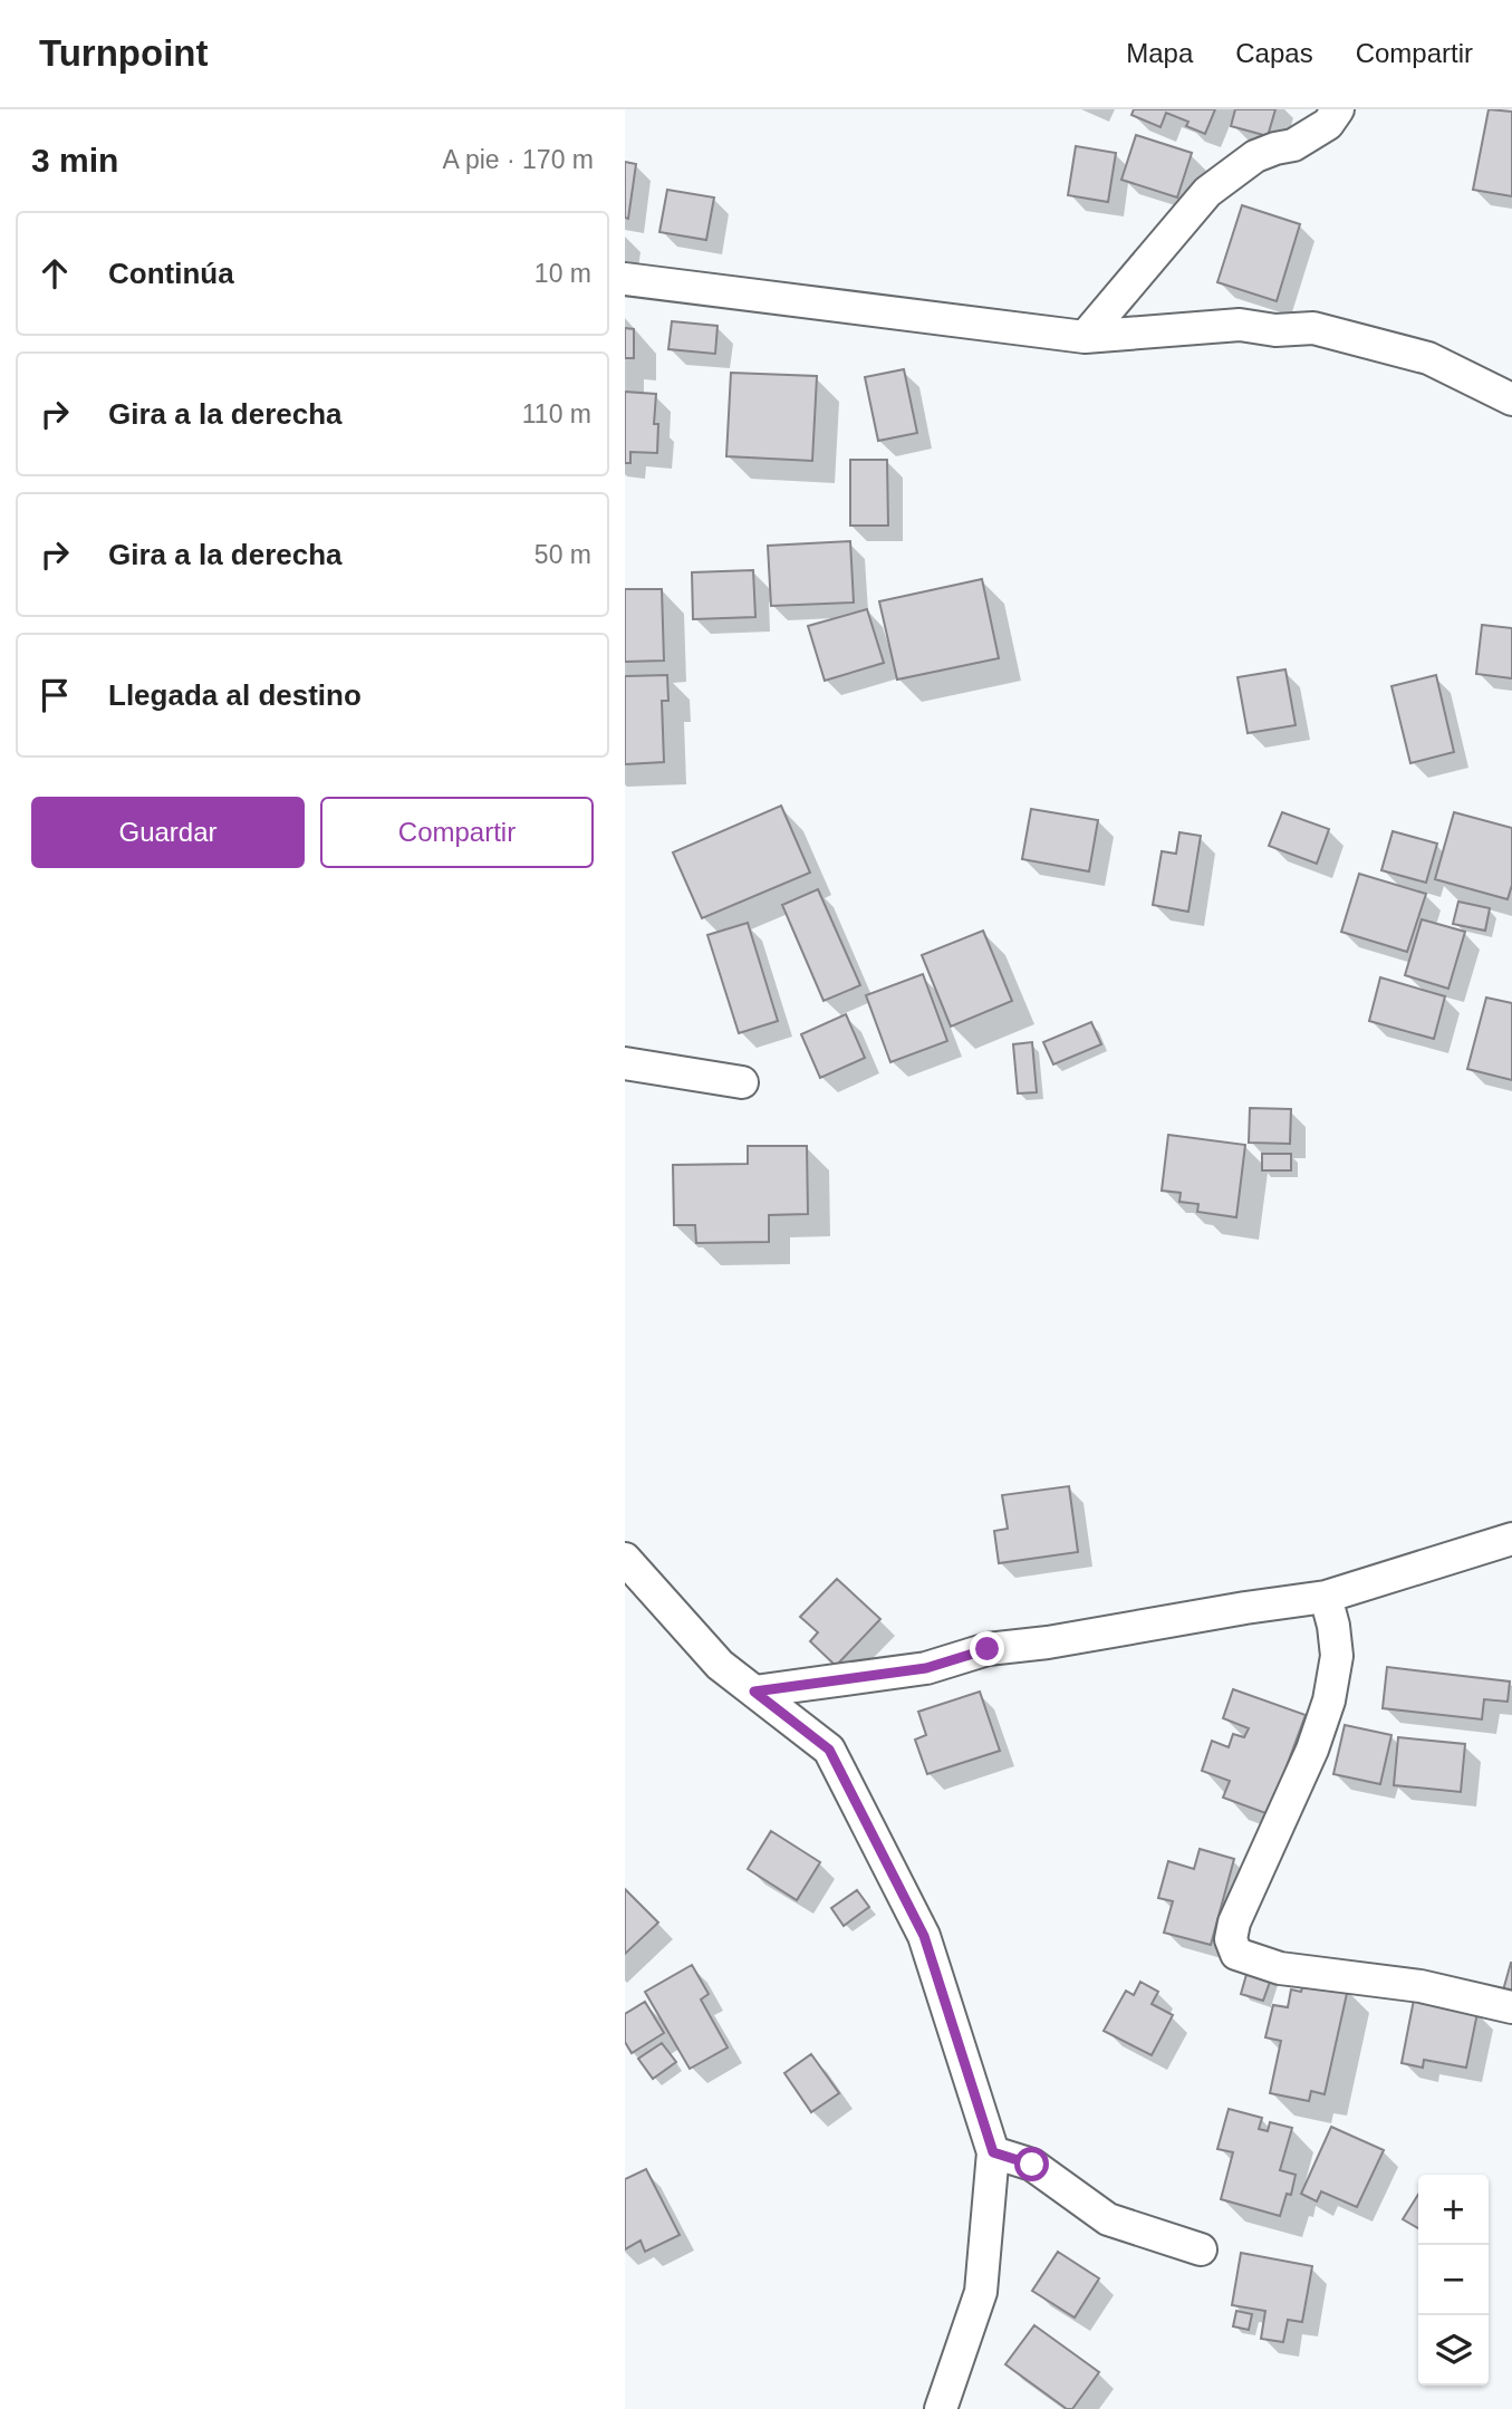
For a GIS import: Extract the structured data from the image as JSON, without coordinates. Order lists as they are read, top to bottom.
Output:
{
  "page": {
    "header": "Turnpoint",
    "nav": ["Mapa", "Capas", "Compartir"],
    "heading": ["3 min", "A pie · 170 m"],
    "list": [
      ["Continúa", "10 m"],
      ["Gira a la derecha", "110 m"],
      ["Gira a la derecha", "50 m"],
      "Llegada al destino"
    ],
    "buttons": ["Guardar", "Compartir"],
    "map_buttons": ["+", "−"]
  }
}
